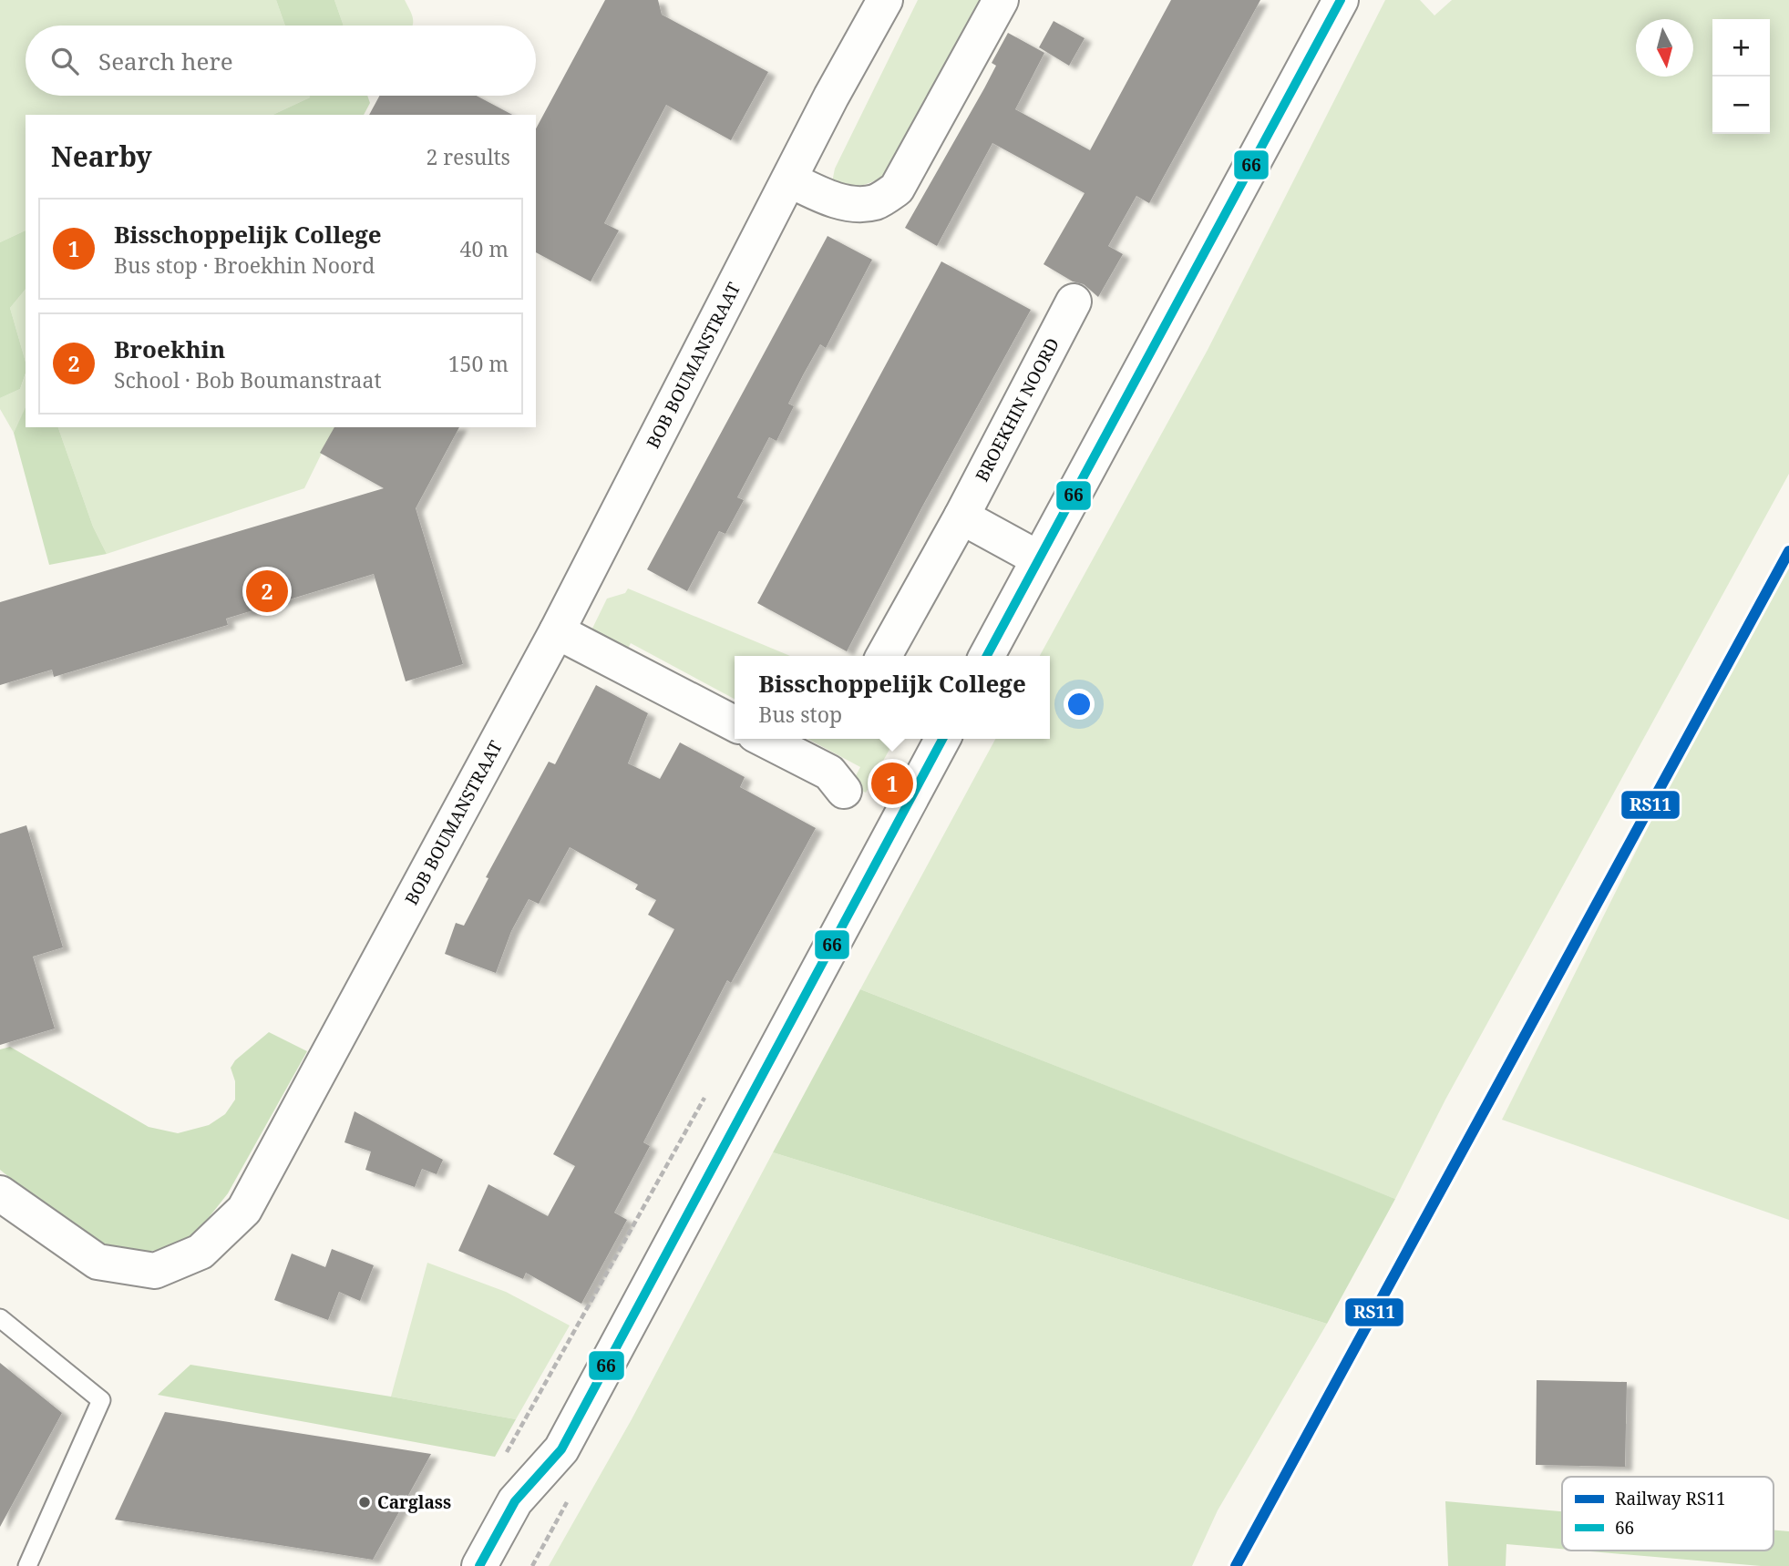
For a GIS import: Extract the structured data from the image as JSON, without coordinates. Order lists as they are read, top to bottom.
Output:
{
  "streets": {
    "street": ["BOB BOUMANSTRAAT", "BROEKHIN NOORD"]
  },
  "places": ["Carglass"],
  "lines": ["transit line 66", "rail line RS11"],
  "legend": ["Railway RS11", "66"],
  "north": "bottom",
  "page": {
    "map_buttons": ["+", "−"],
    "search": "Search here",
    "heading": ["Nearby", "2 results"],
    "list": [
      {
        "mark": "1",
        "name": "Bisschoppelijk College",
        "note": "Bus stop · Broekhin Noord",
        "value": "40 m"
      },
      {
        "mark": "2",
        "name": "Broekhin",
        "note": "School · Bob Boumanstraat",
        "value": "150 m"
      }
    ],
    "pins": ["2", "1"],
    "popup": ["Bisschoppelijk College", "Bus stop"]
  }
}
